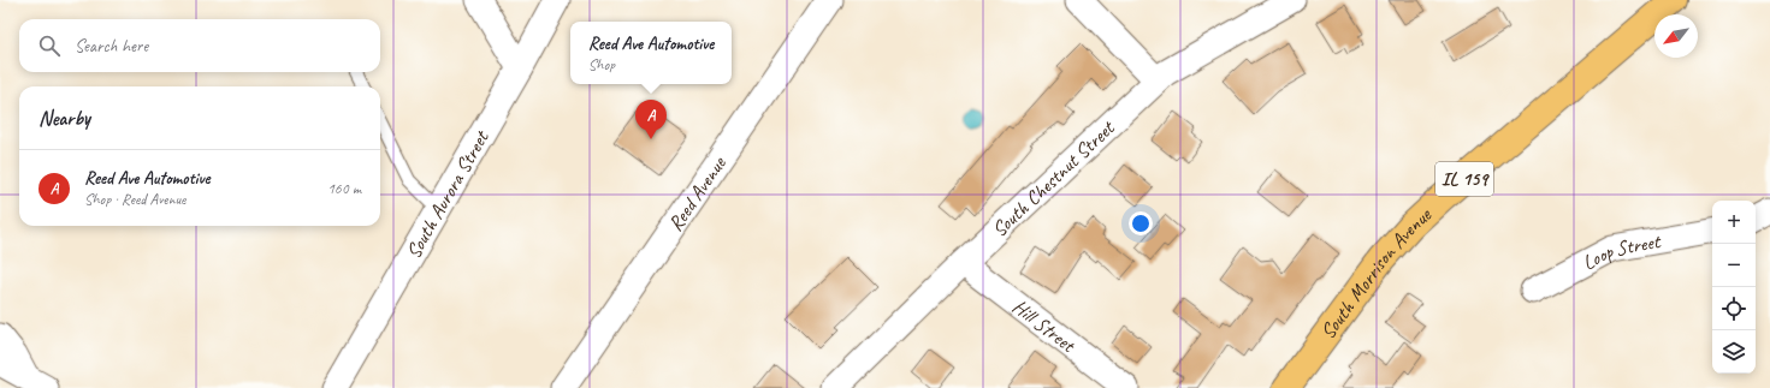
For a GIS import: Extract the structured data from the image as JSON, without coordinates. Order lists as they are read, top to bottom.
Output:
{
  "streets": {
    "main road": ["IL 159", "South Morrison Avenue"],
    "street": [
      "South Chestnut Street",
      "South Aurora Street",
      "Reed Avenue",
      "Loop Street",
      "Hill Street"
    ]
  },
  "crossings": [
    ["South Chestnut Street", "Hill Street"]
  ],
  "north": "bottom left",
  "page": {
    "search": "Search here",
    "popup": ["Reed Ave Automotive", "Shop"],
    "heading": "Nearby",
    "pins": "A",
    "list": [
      {
        "mark": "A",
        "name": "Reed Ave Automotive",
        "note": "Shop · Reed Avenue",
        "value": "160 m"
      }
    ],
    "map_buttons": ["+", "−"]
  }
}
